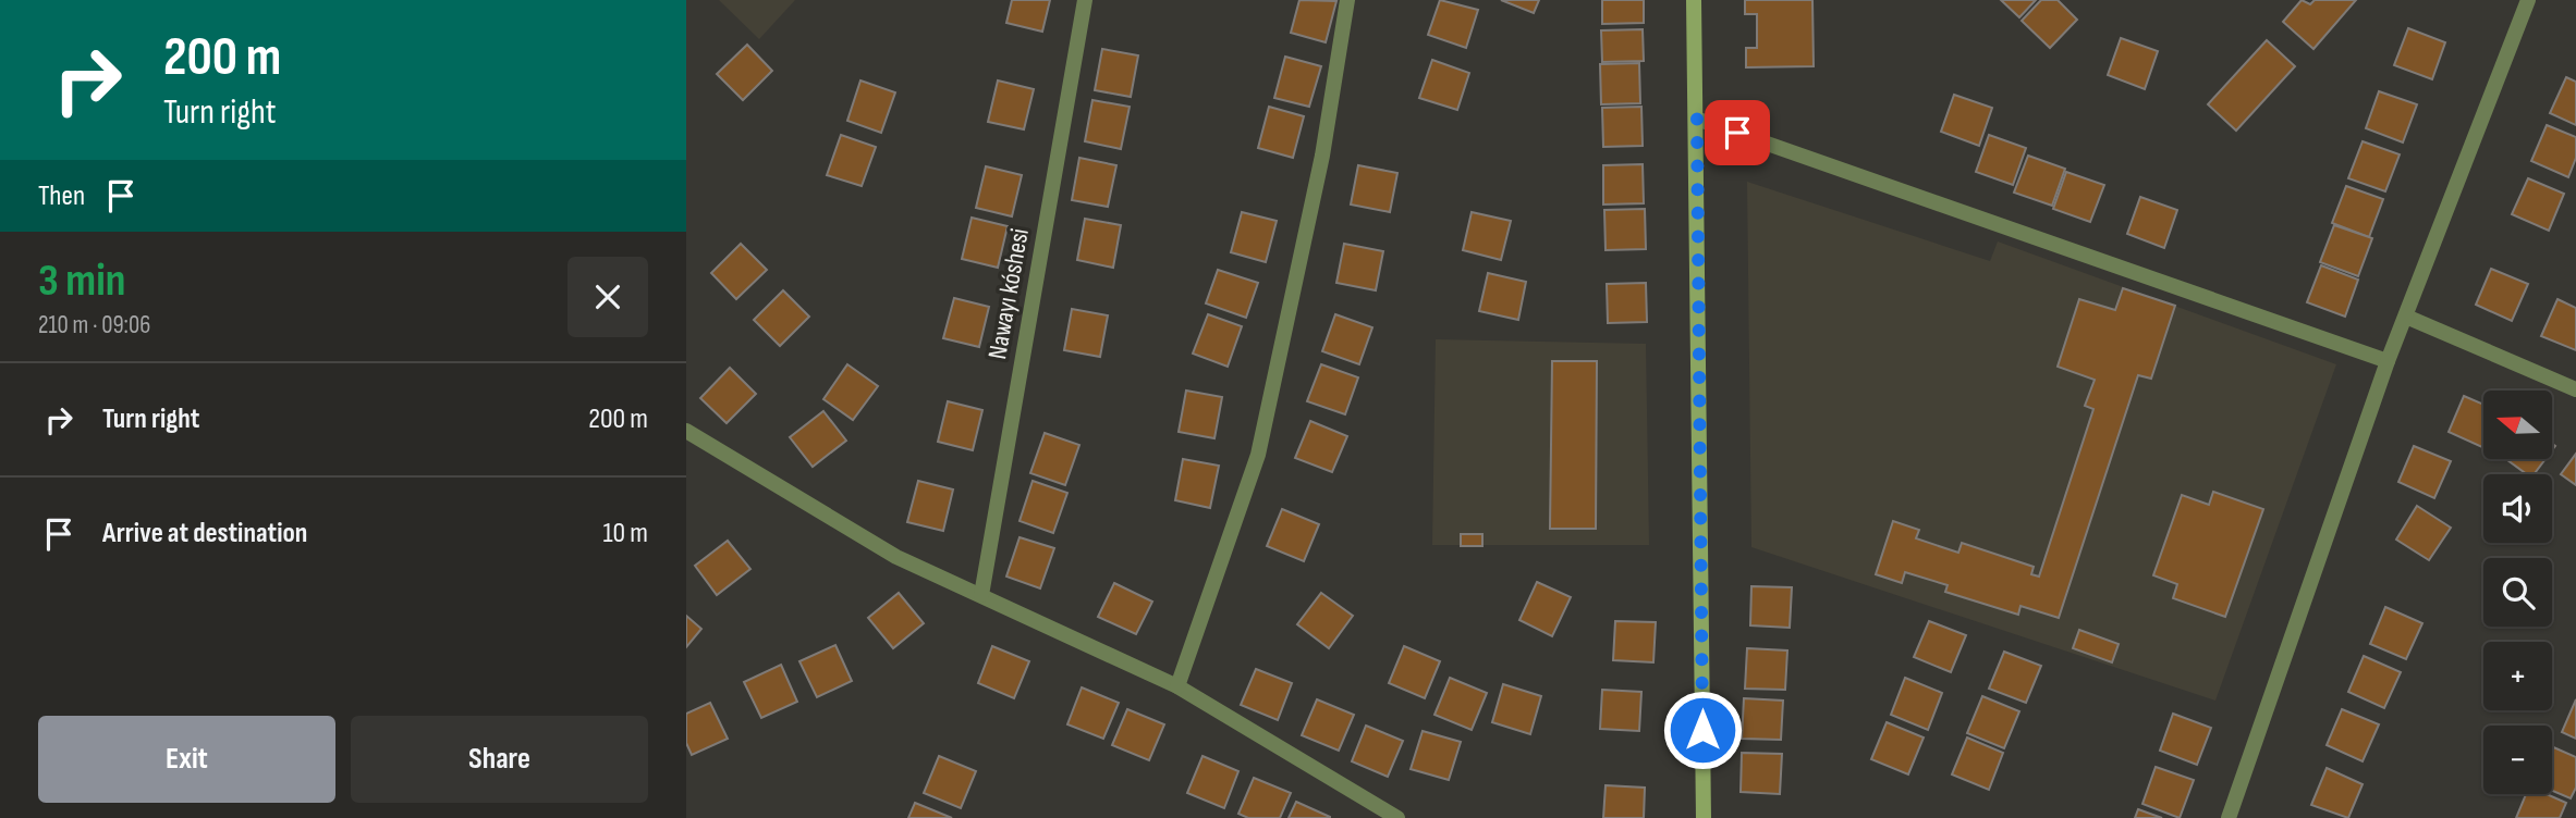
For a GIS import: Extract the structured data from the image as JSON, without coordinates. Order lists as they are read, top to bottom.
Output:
{
  "streets": {
    "street": ["Nawayı kóshesi"]
  },
  "north": "left",
  "page": {
    "turn": ["200 m", "Turn right"],
    "then": "Then",
    "heading": ["3 min", "210 m · 09:06"],
    "list": [
      {
        "name": "Turn right",
        "value": "200 m"
      },
      {
        "name": "Arrive at destination",
        "value": "10 m"
      }
    ],
    "map_buttons": ["+", "−"],
    "buttons": ["Exit", "Share"]
  }
}
